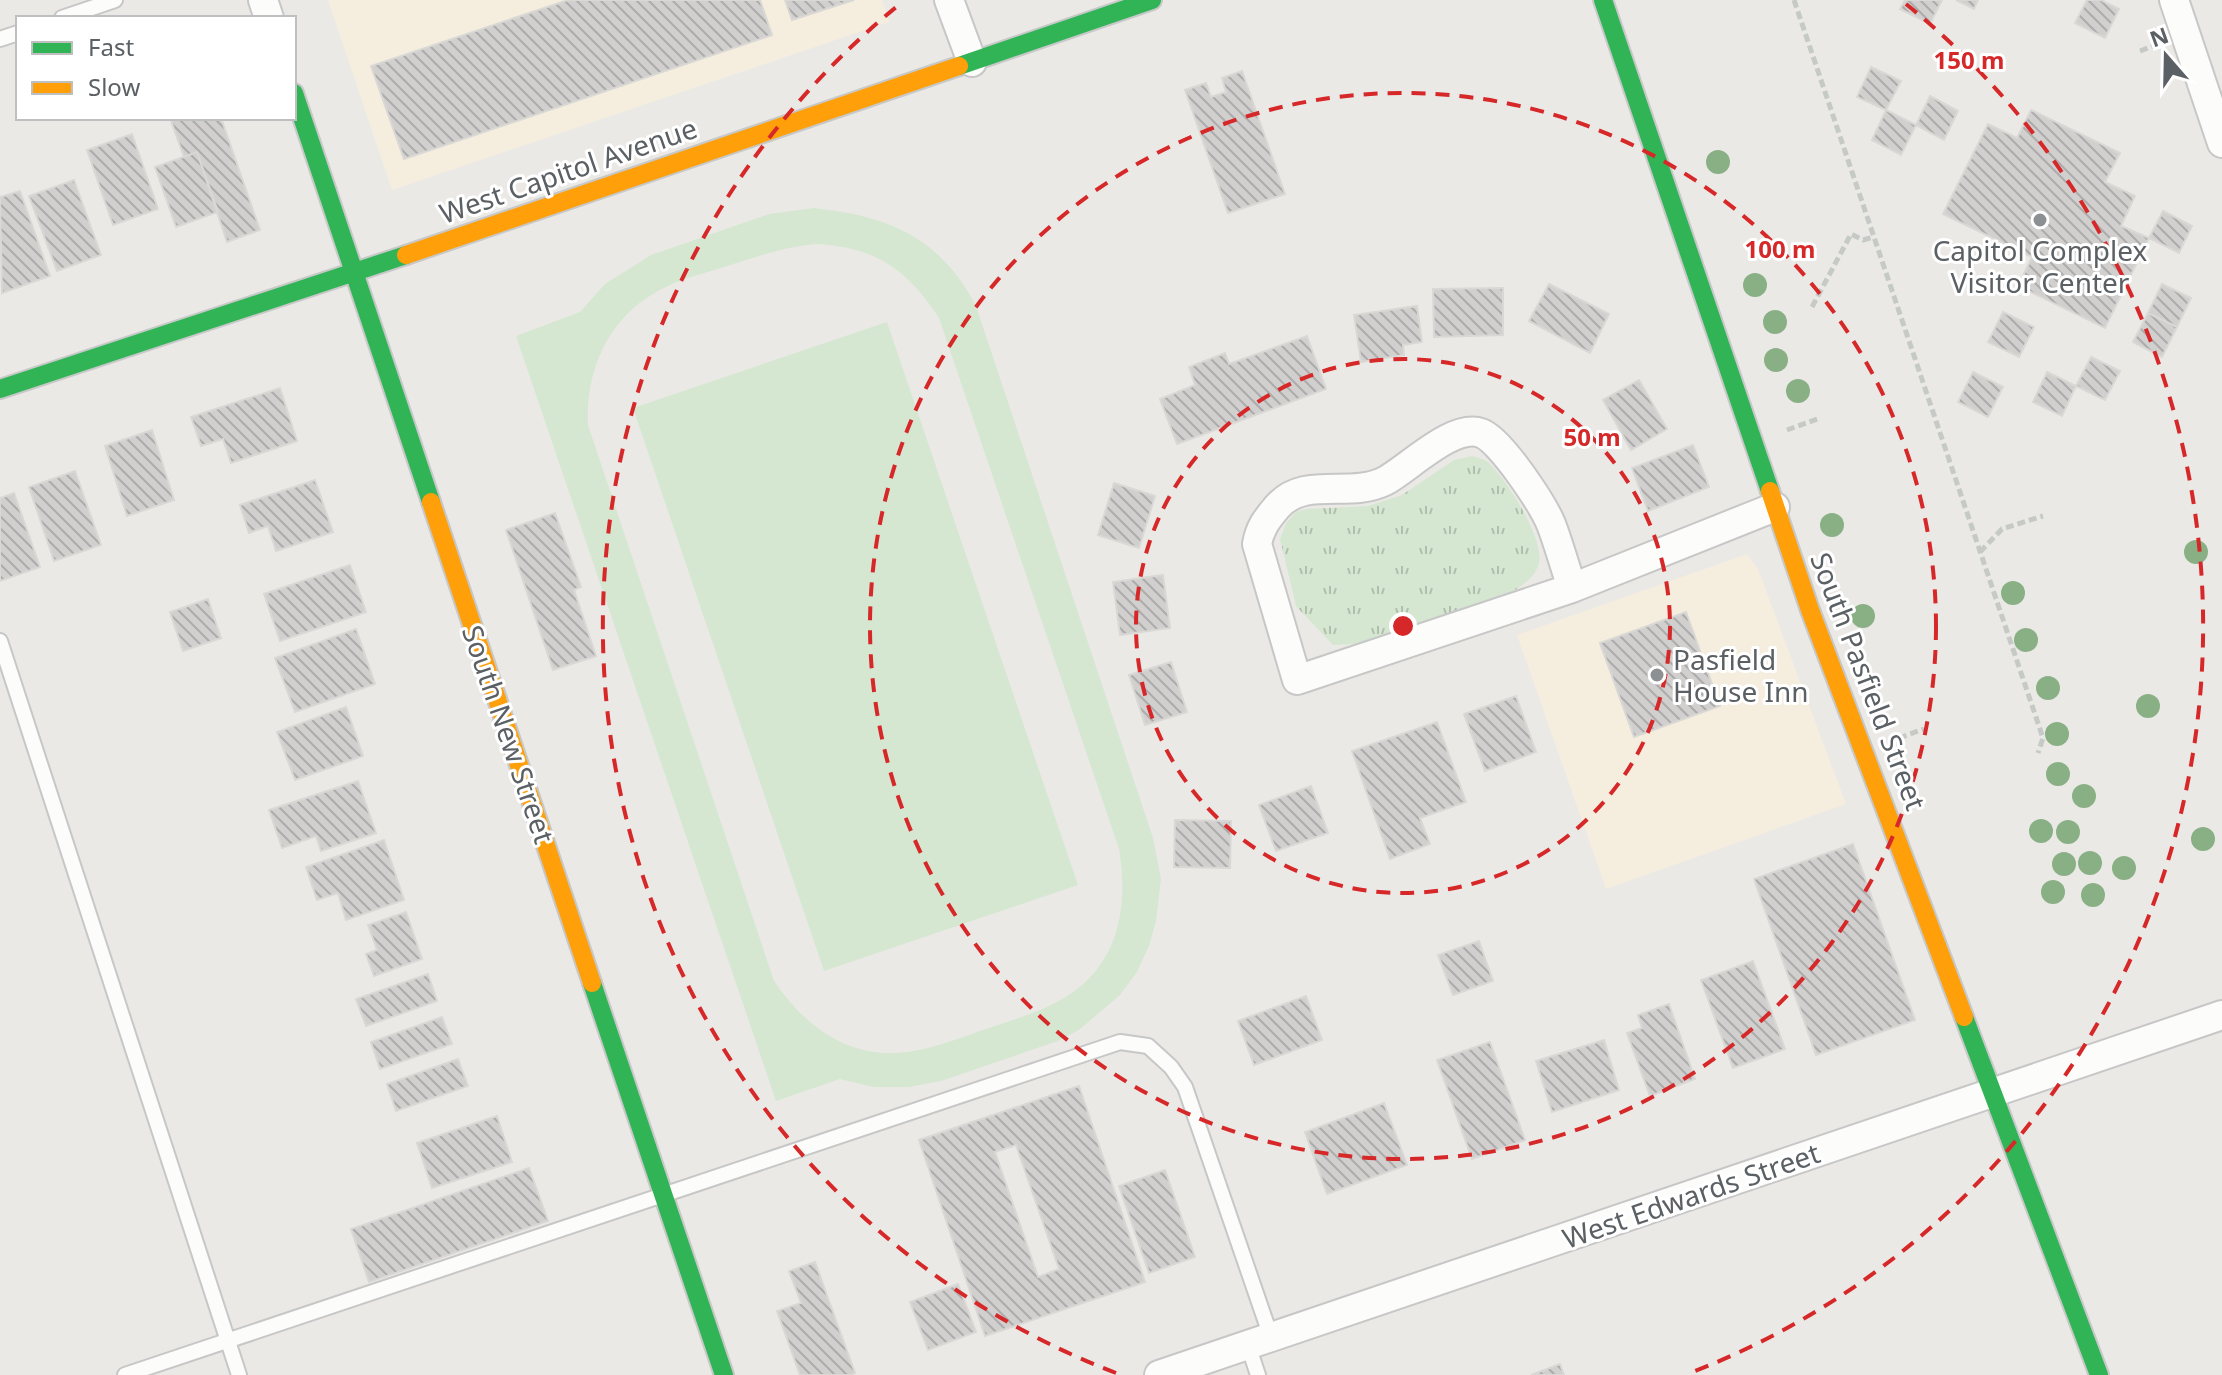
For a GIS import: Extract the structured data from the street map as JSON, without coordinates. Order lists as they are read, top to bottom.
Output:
{
  "streets": {
    "street": [
      "West Capitol Avenue",
      "South Pasfield Street",
      "South New Street",
      "West Edwards Street"
    ]
  },
  "crossings": [
    ["West Capitol Avenue", "South New Street"],
    ["South Pasfield Street", "West Edwards Street"]
  ],
  "places": ["Capitol Complex Visitor Center", "Pasfield House Inn"],
  "legend": ["Fast", "Slow"],
  "north": "top",
  "rings": ["150 m", "100 m", "50 m"]
}
